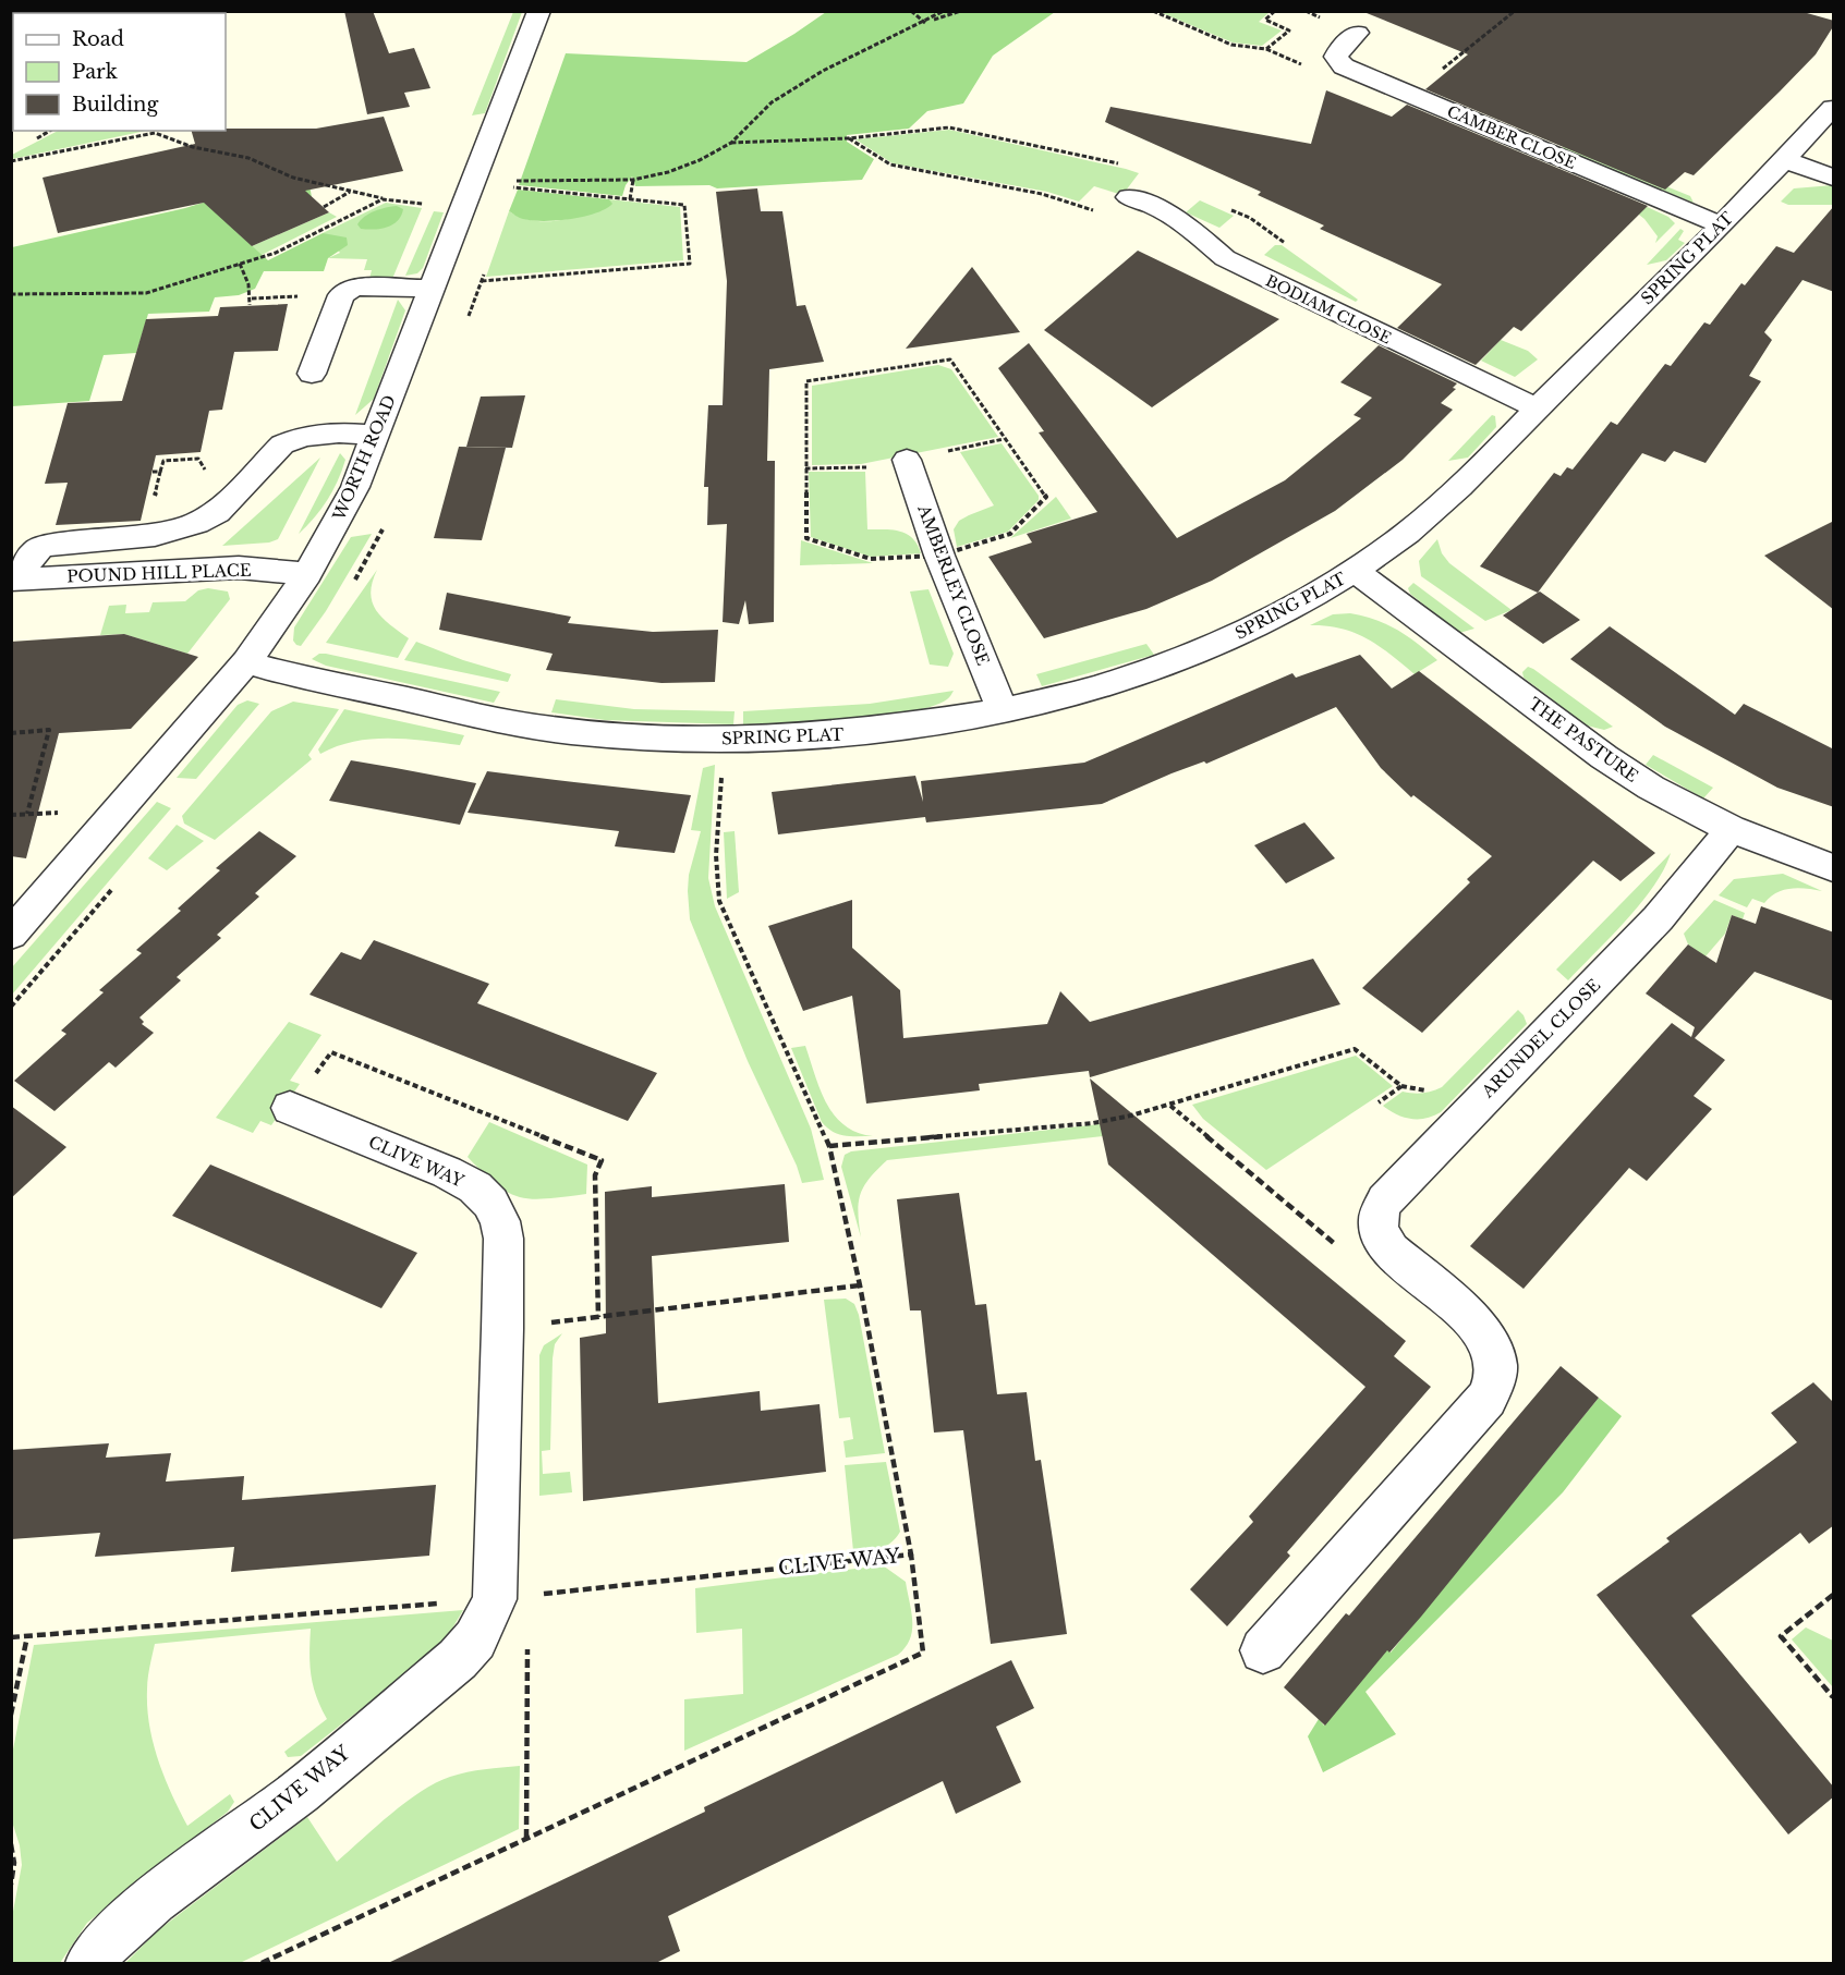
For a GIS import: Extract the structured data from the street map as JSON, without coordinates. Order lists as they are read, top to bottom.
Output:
{
  "streets": {
    "street": [
      "CAMBER CLOSE",
      "SPRING PLAT",
      "BODIAM CLOSE",
      "WORTH ROAD",
      "POUND HILL PLACE",
      "AMBERLEY CLOSE",
      "THE PASTURE",
      "ARUNDEL CLOSE",
      "CLIVE WAY"
    ]
  },
  "crossings": [
    ["CAMBER CLOSE", "SPRING PLAT"],
    ["SPRING PLAT", "BODIAM CLOSE"],
    ["SPRING PLAT", "WORTH ROAD"],
    ["SPRING PLAT", "AMBERLEY CLOSE"],
    ["SPRING PLAT", "THE PASTURE"],
    ["SPRING PLAT", "CLIVE WAY"],
    ["WORTH ROAD", "POUND HILL PLACE"],
    ["THE PASTURE", "ARUNDEL CLOSE"]
  ],
  "legend": ["Road", "Park", "Building"]
}
